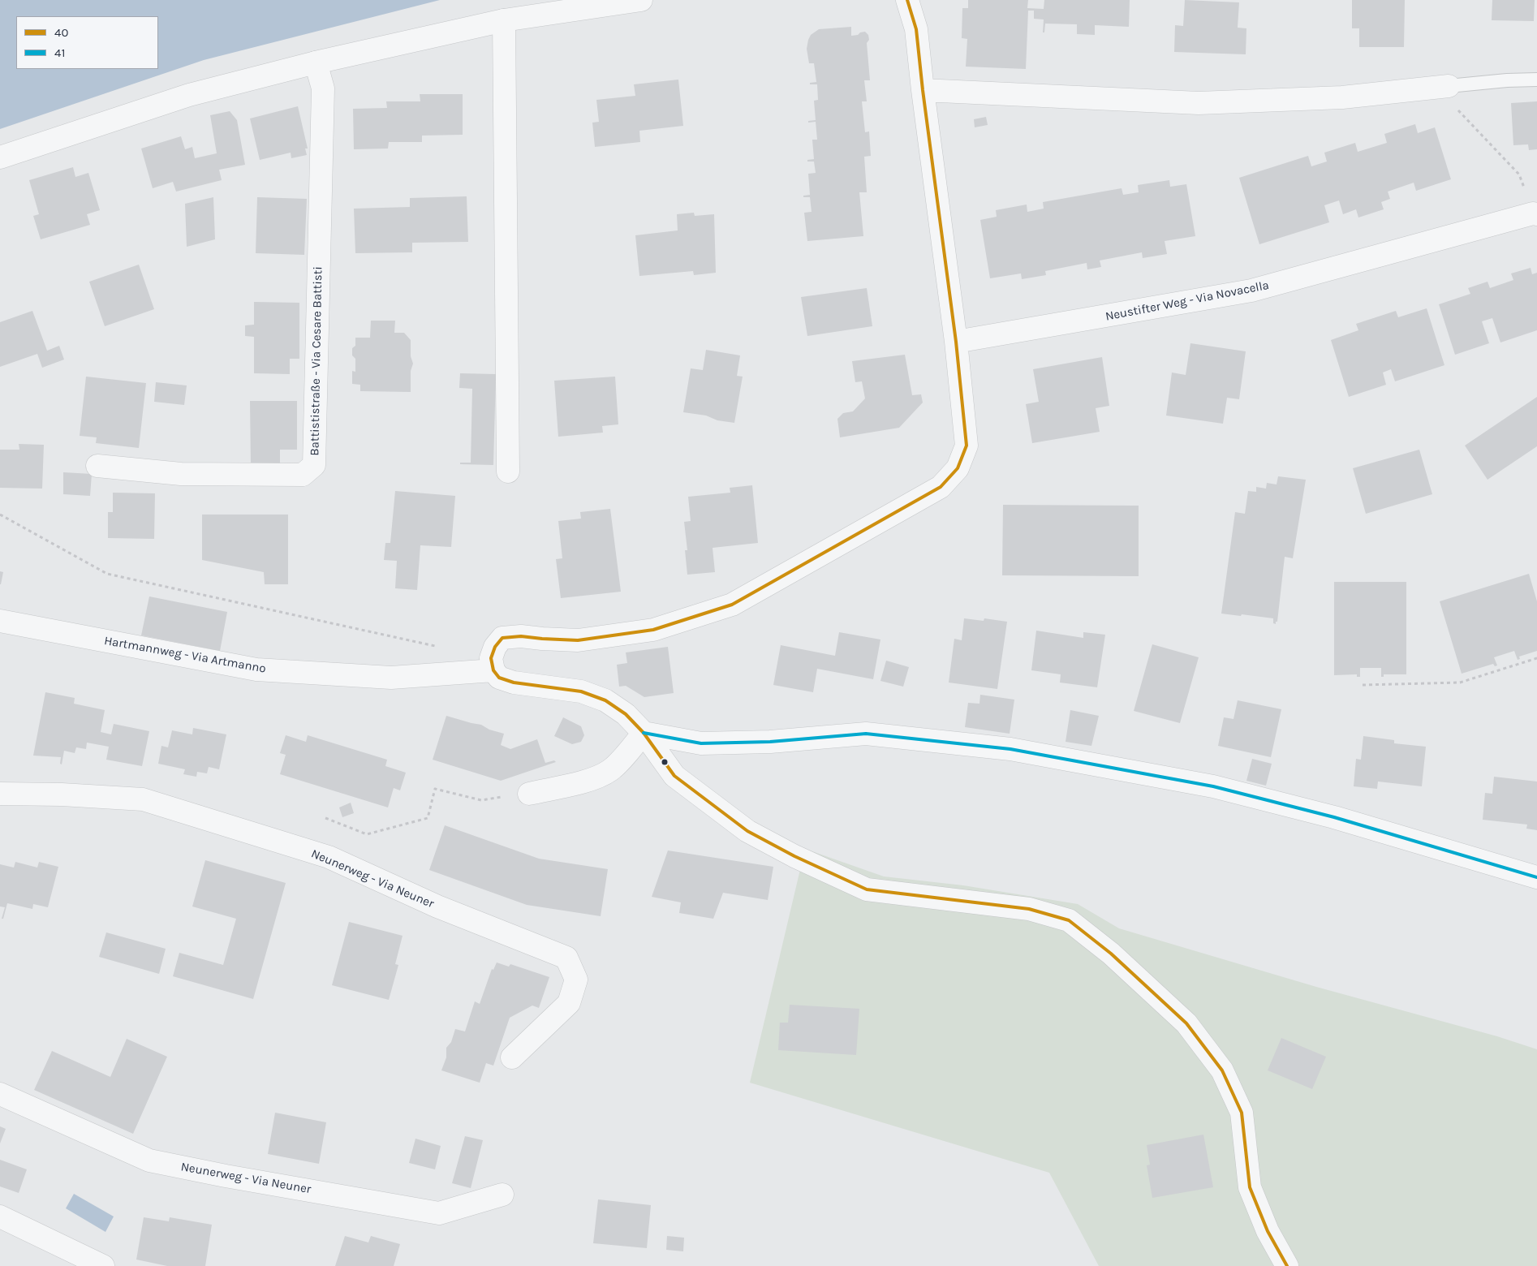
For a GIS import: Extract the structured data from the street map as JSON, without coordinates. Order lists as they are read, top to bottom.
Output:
{
  "streets": {
    "street": [
      "Neustifter Weg - Via Novacella",
      "Battististraße - Via Cesare Battisti",
      "Hartmannweg - Via Artmanno",
      "Neunerweg - Via Neuner"
    ]
  },
  "lines": ["transit line 40", "transit line 41"],
  "legend": ["40", "41"]
}
